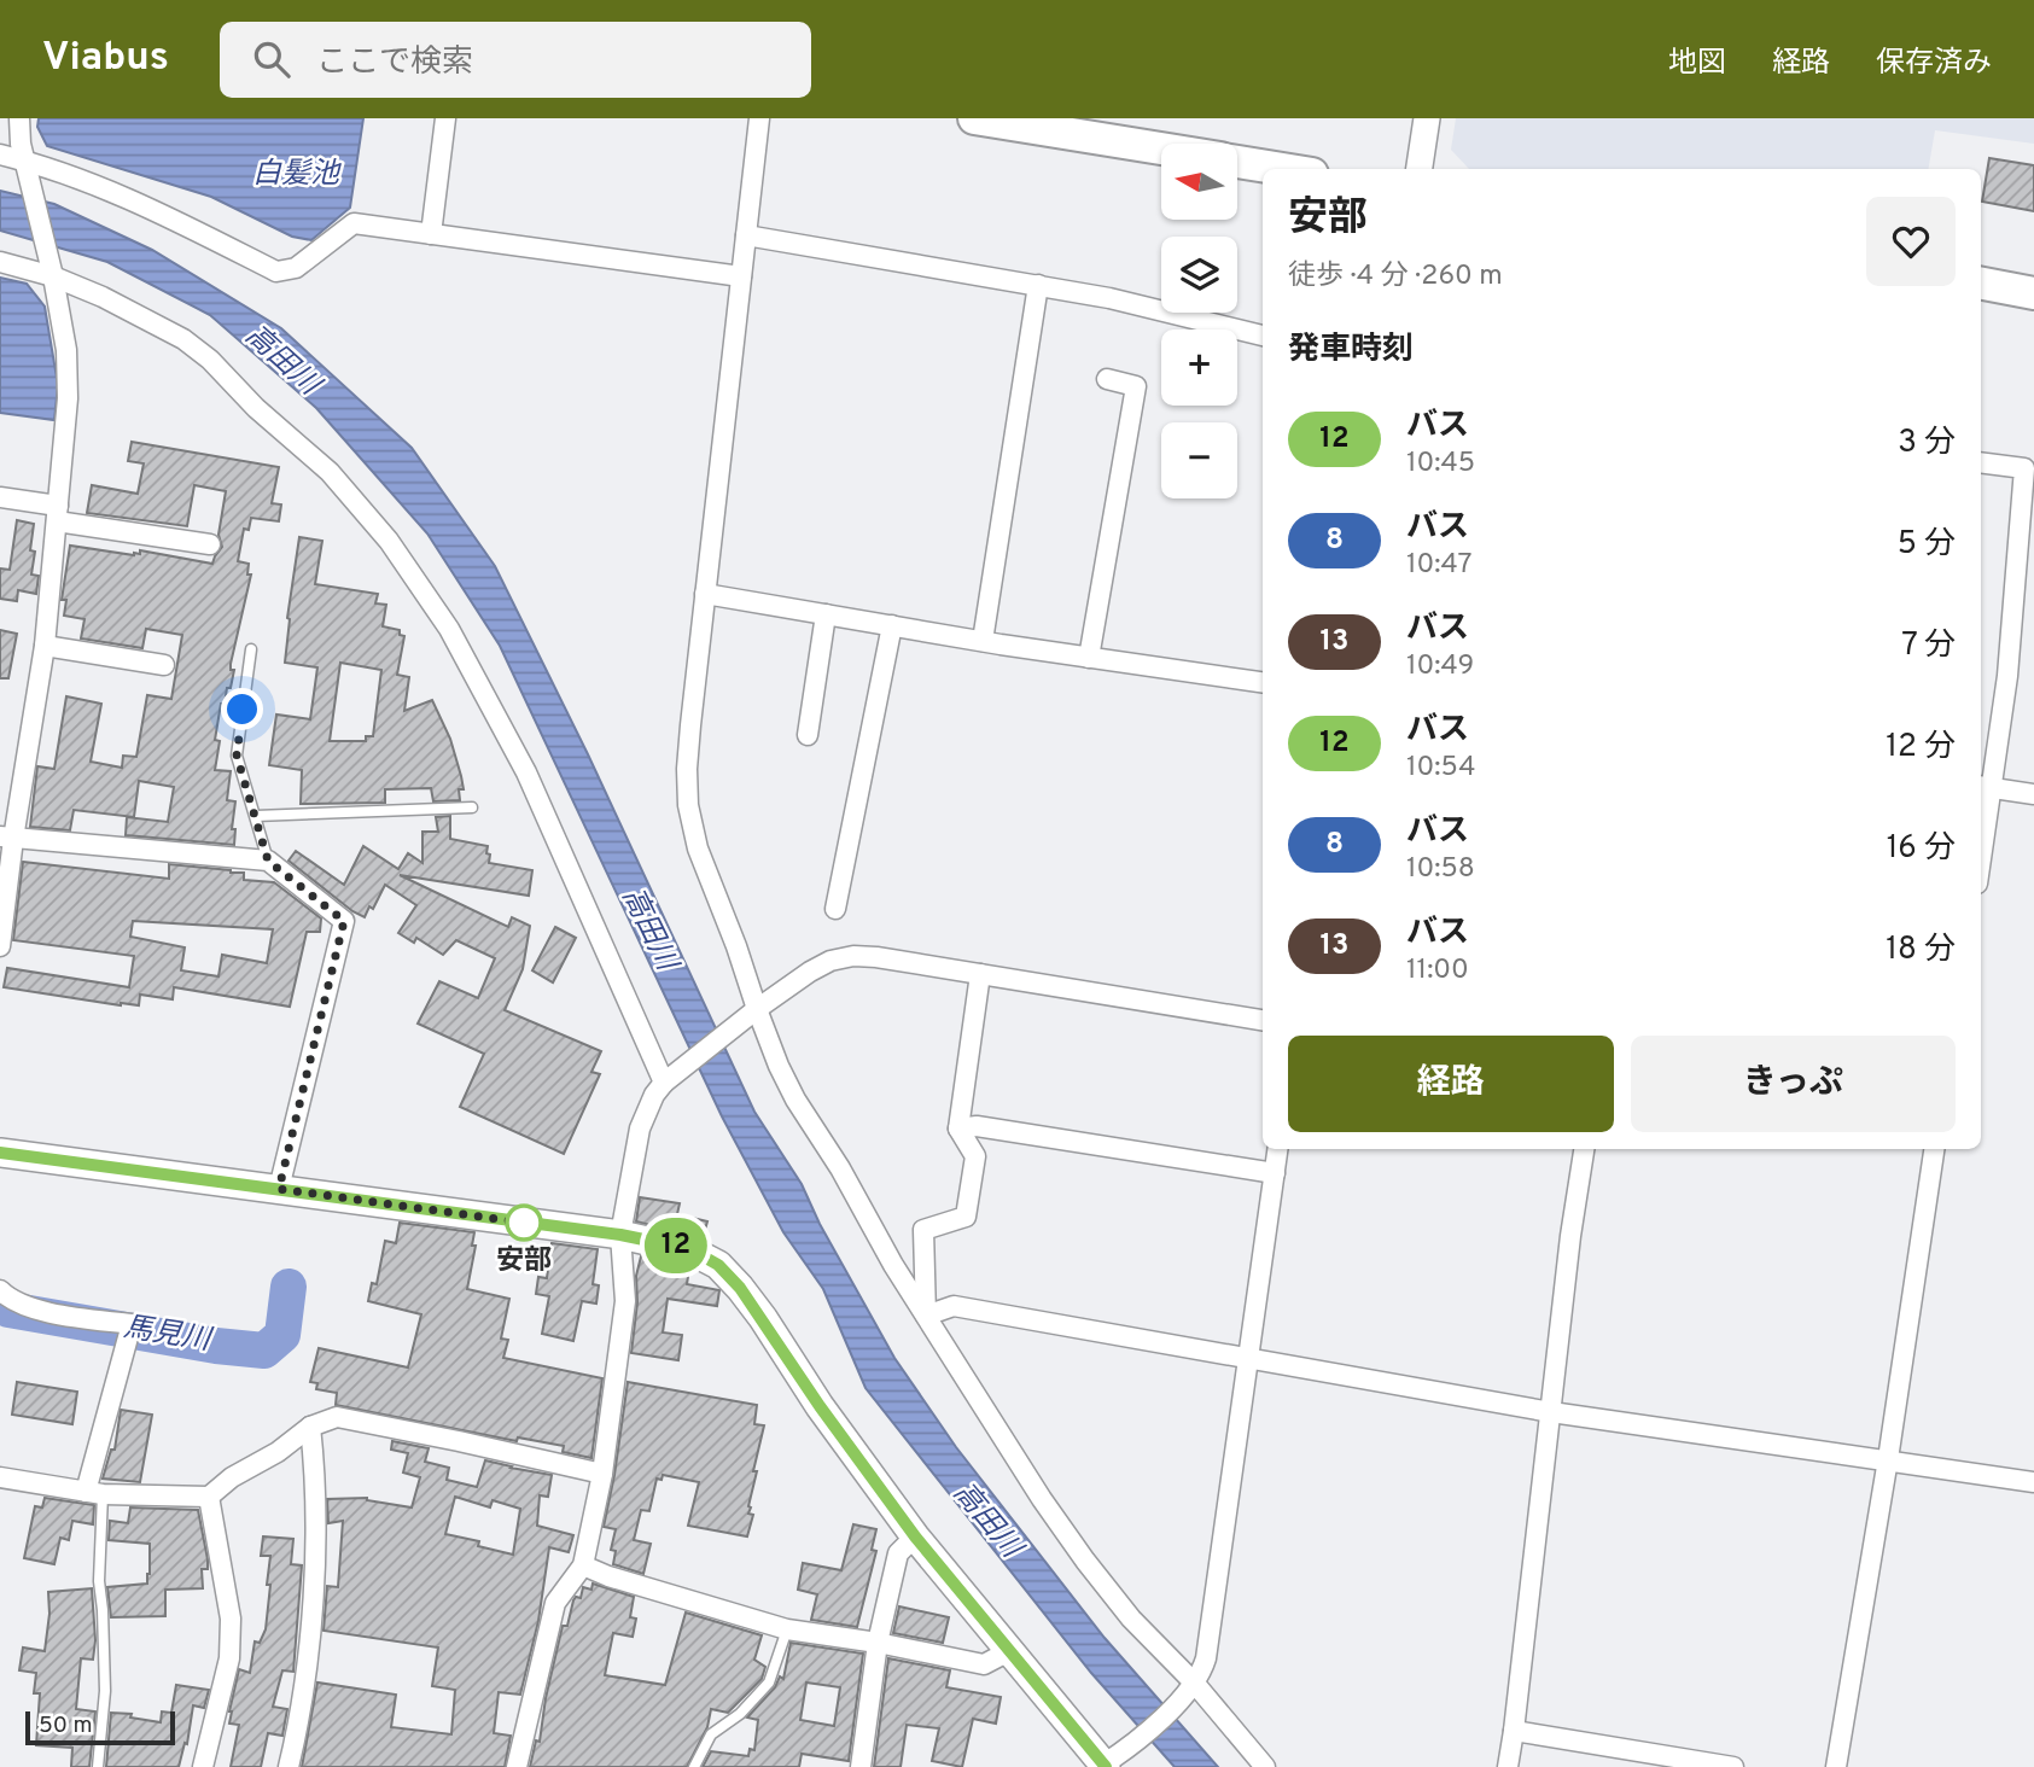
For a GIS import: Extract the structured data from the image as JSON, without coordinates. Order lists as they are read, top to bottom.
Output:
{
  "water": ["白髪池", "高田川", "馬見川"],
  "places": ["安部"],
  "lines": ["bus line 12"],
  "scale_bar": "50 m",
  "north": "left",
  "page": {
    "header": "Viabus",
    "search": "ここで検索",
    "nav": ["地図", "経路", "保存済み"],
    "on_map": "12",
    "map_buttons": ["+", "−"],
    "heading": [
      ["安部", "徒歩 · 4 分 · 260 m"],
      "発車時刻"
    ],
    "list": [
      {
        "mark": "12",
        "name": "バス",
        "note": "10:45",
        "value": "3 分"
      },
      {
        "mark": "8",
        "name": "バス",
        "note": "10:47",
        "value": "5 分"
      },
      {
        "mark": "13",
        "name": "バス",
        "note": "10:49",
        "value": "7 分"
      },
      {
        "mark": "12",
        "name": "バス",
        "note": "10:54",
        "value": "12 分"
      },
      {
        "mark": "8",
        "name": "バス",
        "note": "10:58",
        "value": "16 分"
      },
      {
        "mark": "13",
        "name": "バス",
        "note": "11:00",
        "value": "18 分"
      }
    ],
    "buttons": ["経路", "きっぷ"],
    "scale": "50 m"
  }
}
